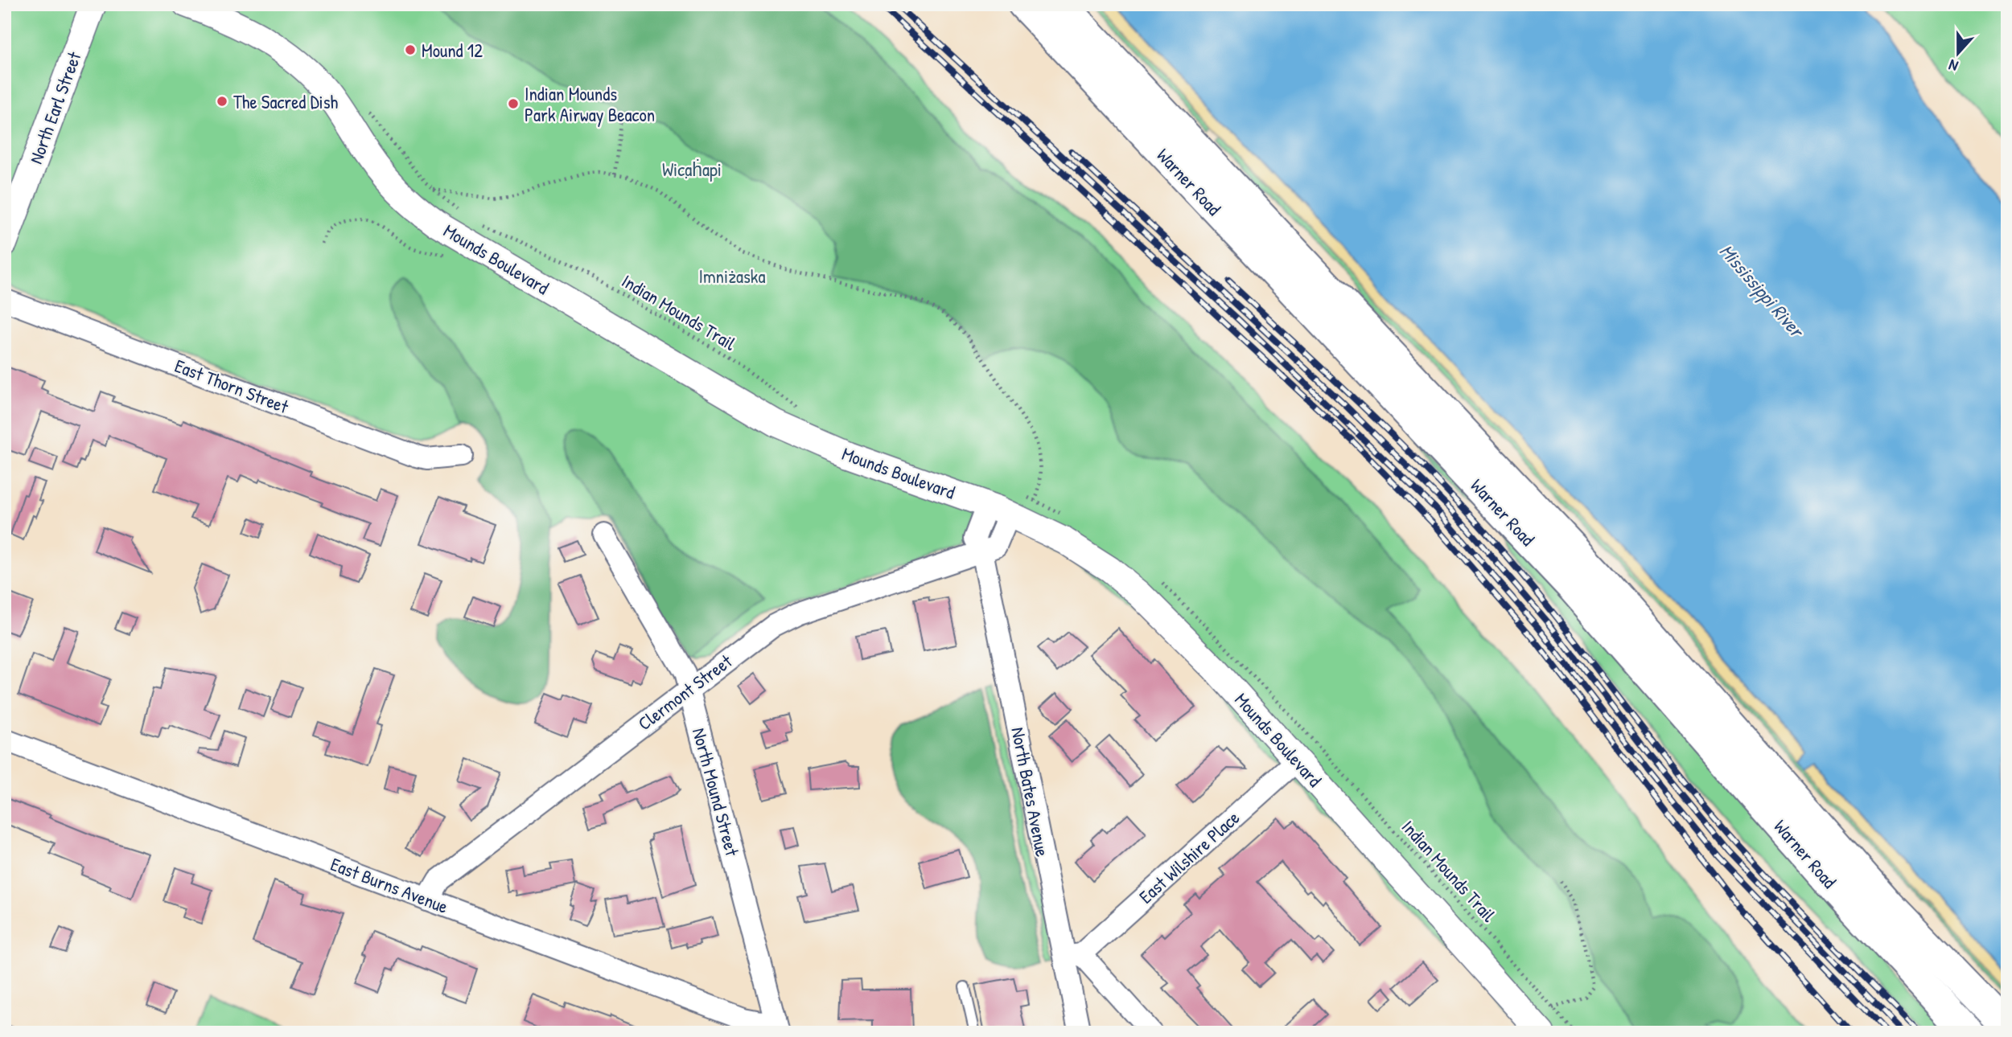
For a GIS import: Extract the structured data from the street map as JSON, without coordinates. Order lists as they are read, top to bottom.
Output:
{
  "streets": {
    "highway": ["Warner Road"],
    "street": [
      "North Earl Street",
      "Mounds Boulevard",
      "East Thorn Street",
      "Clermont Street",
      "North Mound Street",
      "North Bates Avenue",
      "East Wilshire Place",
      "East Burns Avenue"
    ],
    "path": ["Indian Mounds Trail"]
  },
  "crossings": [
    ["Mounds Boulevard", "Clermont Street"],
    ["Mounds Boulevard", "East Wilshire Place"],
    ["Clermont Street", "North Mound Street"],
    ["Clermont Street", "North Bates Avenue"],
    ["Clermont Street", "East Burns Avenue"],
    ["North Mound Street", "East Burns Avenue"],
    ["North Bates Avenue", "East Wilshire Place"]
  ],
  "water": ["Mississippi River"],
  "parks": ["Wic̣aḣapi", "Imniżaska"],
  "places": ["Mound 12", "The Sacred Dish", "Indian Mounds Park Airway Beacon"],
  "north": "bottom"
}
